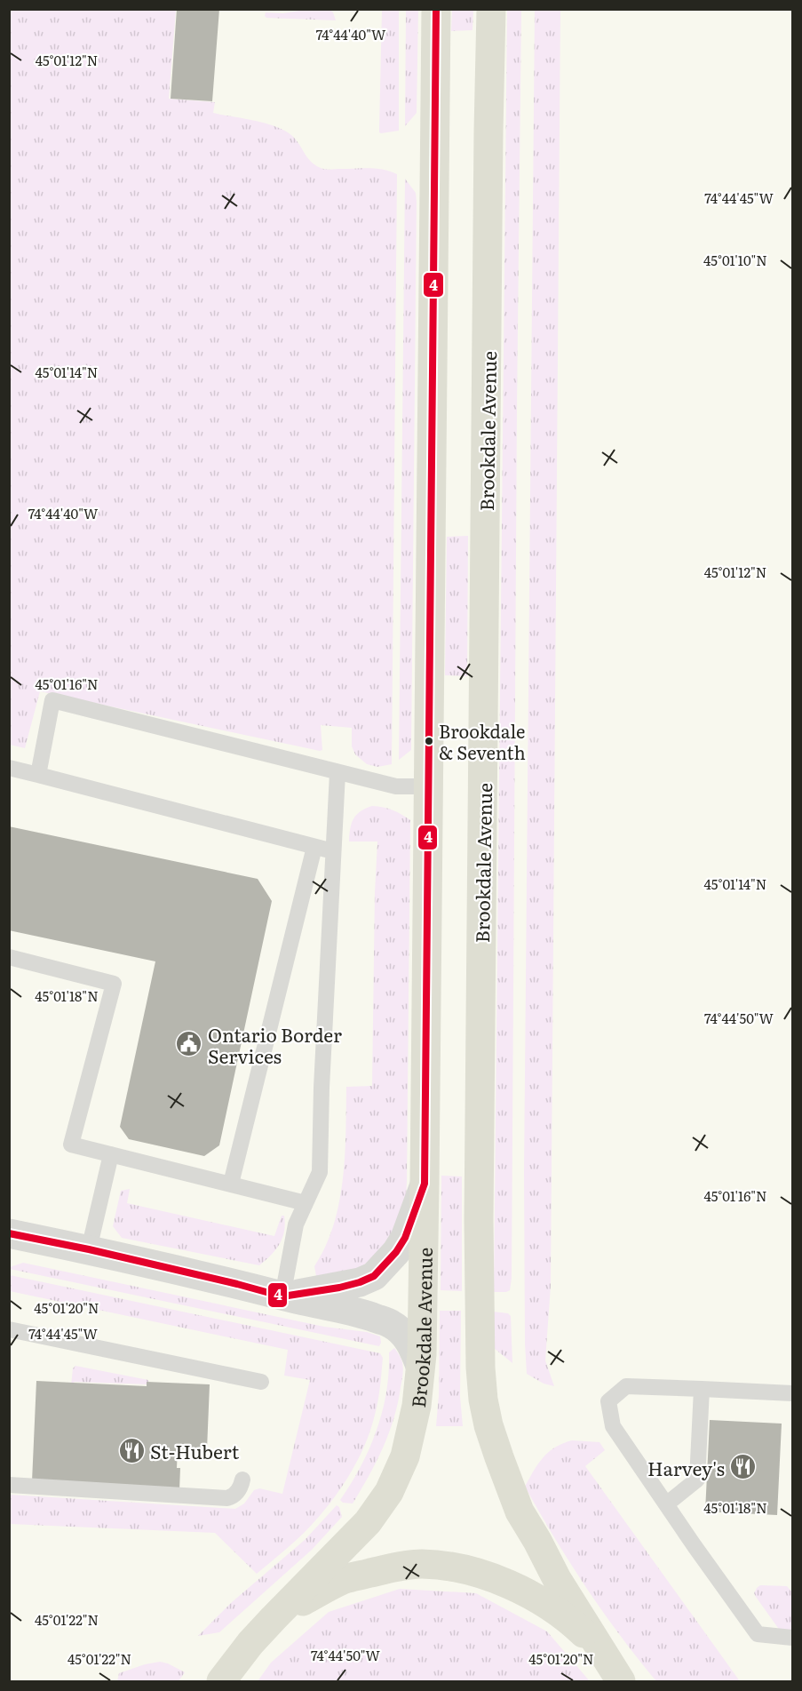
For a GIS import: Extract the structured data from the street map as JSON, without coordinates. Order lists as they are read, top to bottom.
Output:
{
  "streets": {
    "main road": ["Brookdale Avenue"]
  },
  "places": {
    "other": ["Brookdale & Seventh"],
    "public building": ["Ontario Border Services"],
    "restaurant": ["St-Hubert", "Harvey's"]
  },
  "lines": ["transit line 4"],
  "coordinates": [
    "74°44'40\"W",
    "45°01'12\"N",
    "74°44'45\"W",
    "45°01'10\"N",
    "45°01'14\"N",
    "45°01'16\"N",
    "45°01'18\"N",
    "74°44'50\"W",
    "45°01'20\"N",
    "45°01'22\"N"
  ]
}
